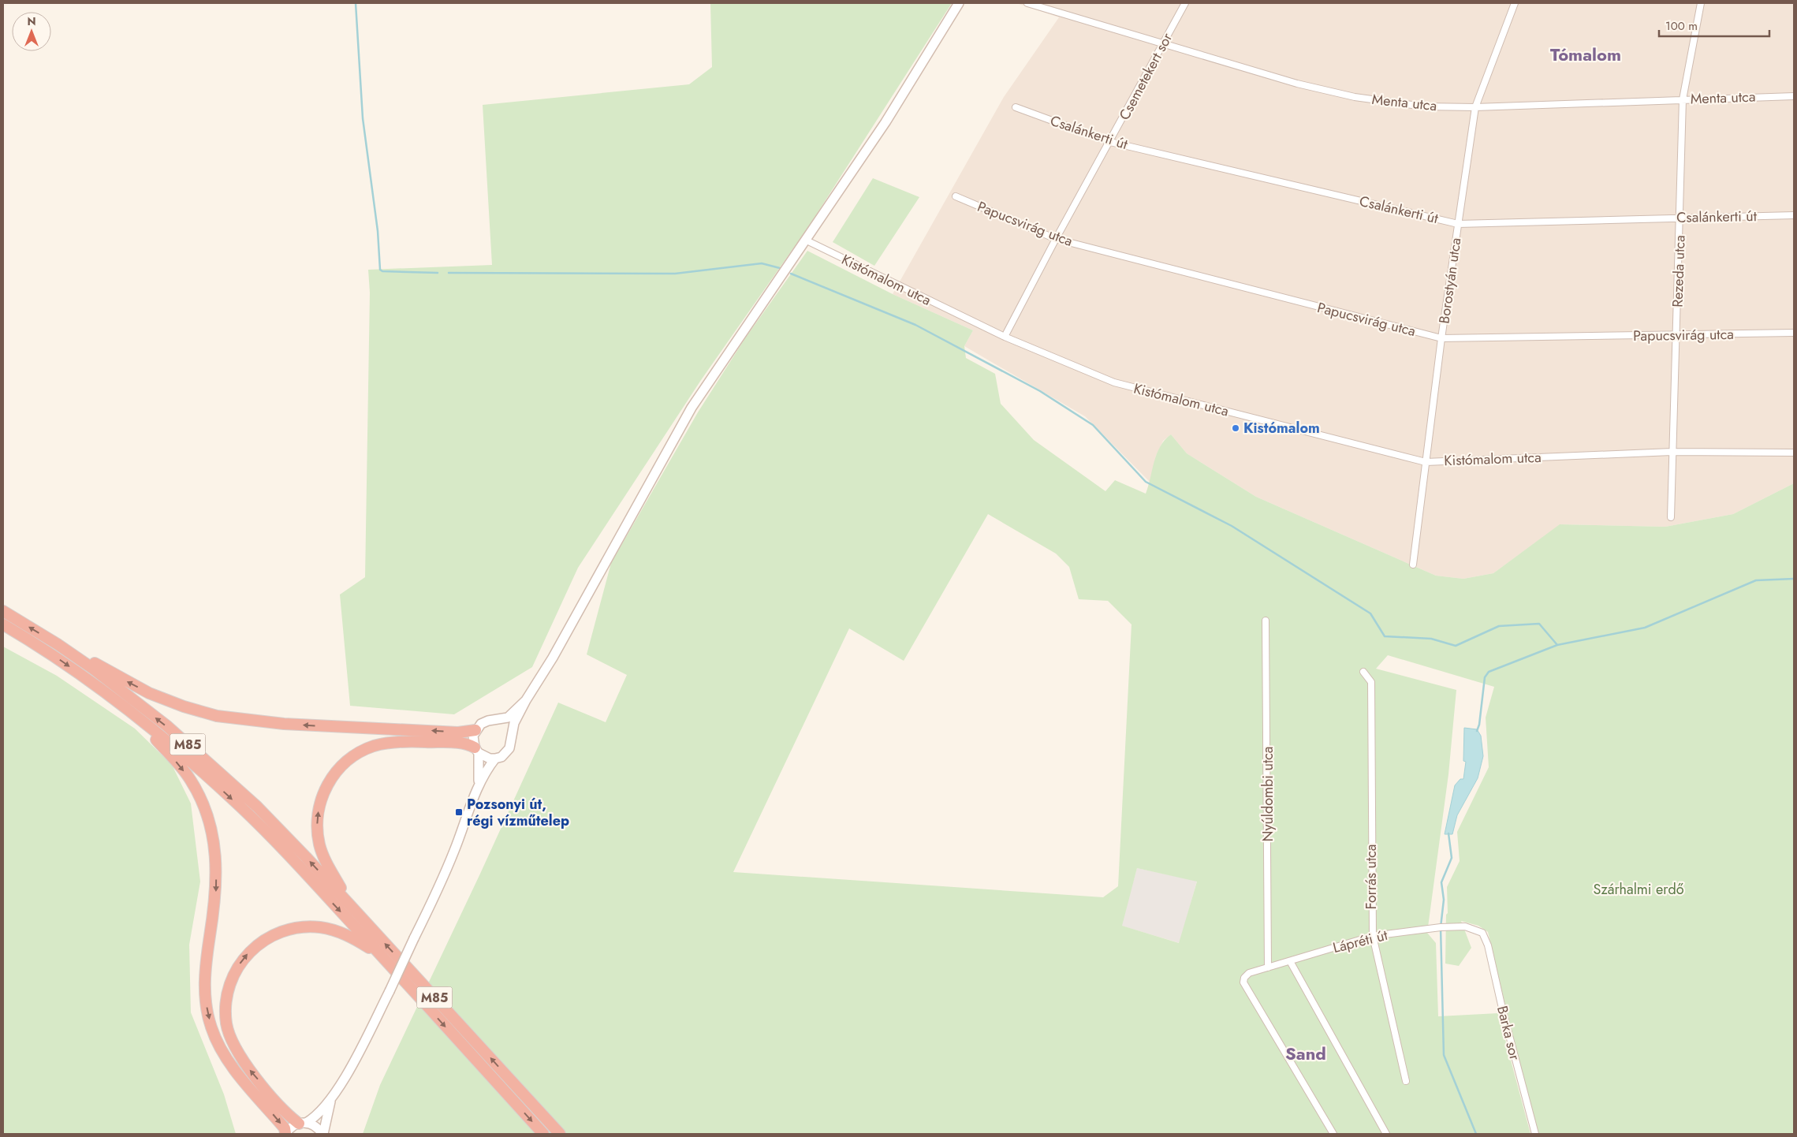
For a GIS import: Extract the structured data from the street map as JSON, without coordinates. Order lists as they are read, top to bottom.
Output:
{
  "streets": {
    "highway": ["M85"],
    "street": [
      "Csemetekert sor",
      "Menta utca",
      "Csalánkerti út",
      "Papucsvirág utca",
      "Rezeda utca",
      "Kistómalom utca",
      "Borostyán utca",
      "Nyúldombi utca",
      "Forrás utca",
      "Lápréti út",
      "Barka sor"
    ]
  },
  "crossings": [
    ["Csemetekert sor", "Menta utca"],
    ["Csemetekert sor", "Csalánkerti út"],
    ["Csemetekert sor", "Papucsvirág utca"],
    ["Csemetekert sor", "Kistómalom utca"],
    ["Menta utca", "Rezeda utca"],
    ["Menta utca", "Borostyán utca"],
    ["Csalánkerti út", "Rezeda utca"],
    ["Csalánkerti út", "Borostyán utca"],
    ["Papucsvirág utca", "Rezeda utca"],
    ["Papucsvirág utca", "Borostyán utca"],
    ["Rezeda utca", "Kistómalom utca"],
    ["Kistómalom utca", "Borostyán utca"],
    ["Nyúldombi utca", "Lápréti út"],
    ["Forrás utca", "Lápréti út"],
    ["Lápréti út", "Barka sor"]
  ],
  "districts": ["Tómalom", "Sand"],
  "parks": ["Szárhalmi erdő"],
  "places": {
    "other": ["Kistómalom"],
    "transit": ["Pozsonyi út, régi vízműtelep"]
  },
  "scale_bar": "100 m",
  "north": "top"
}
